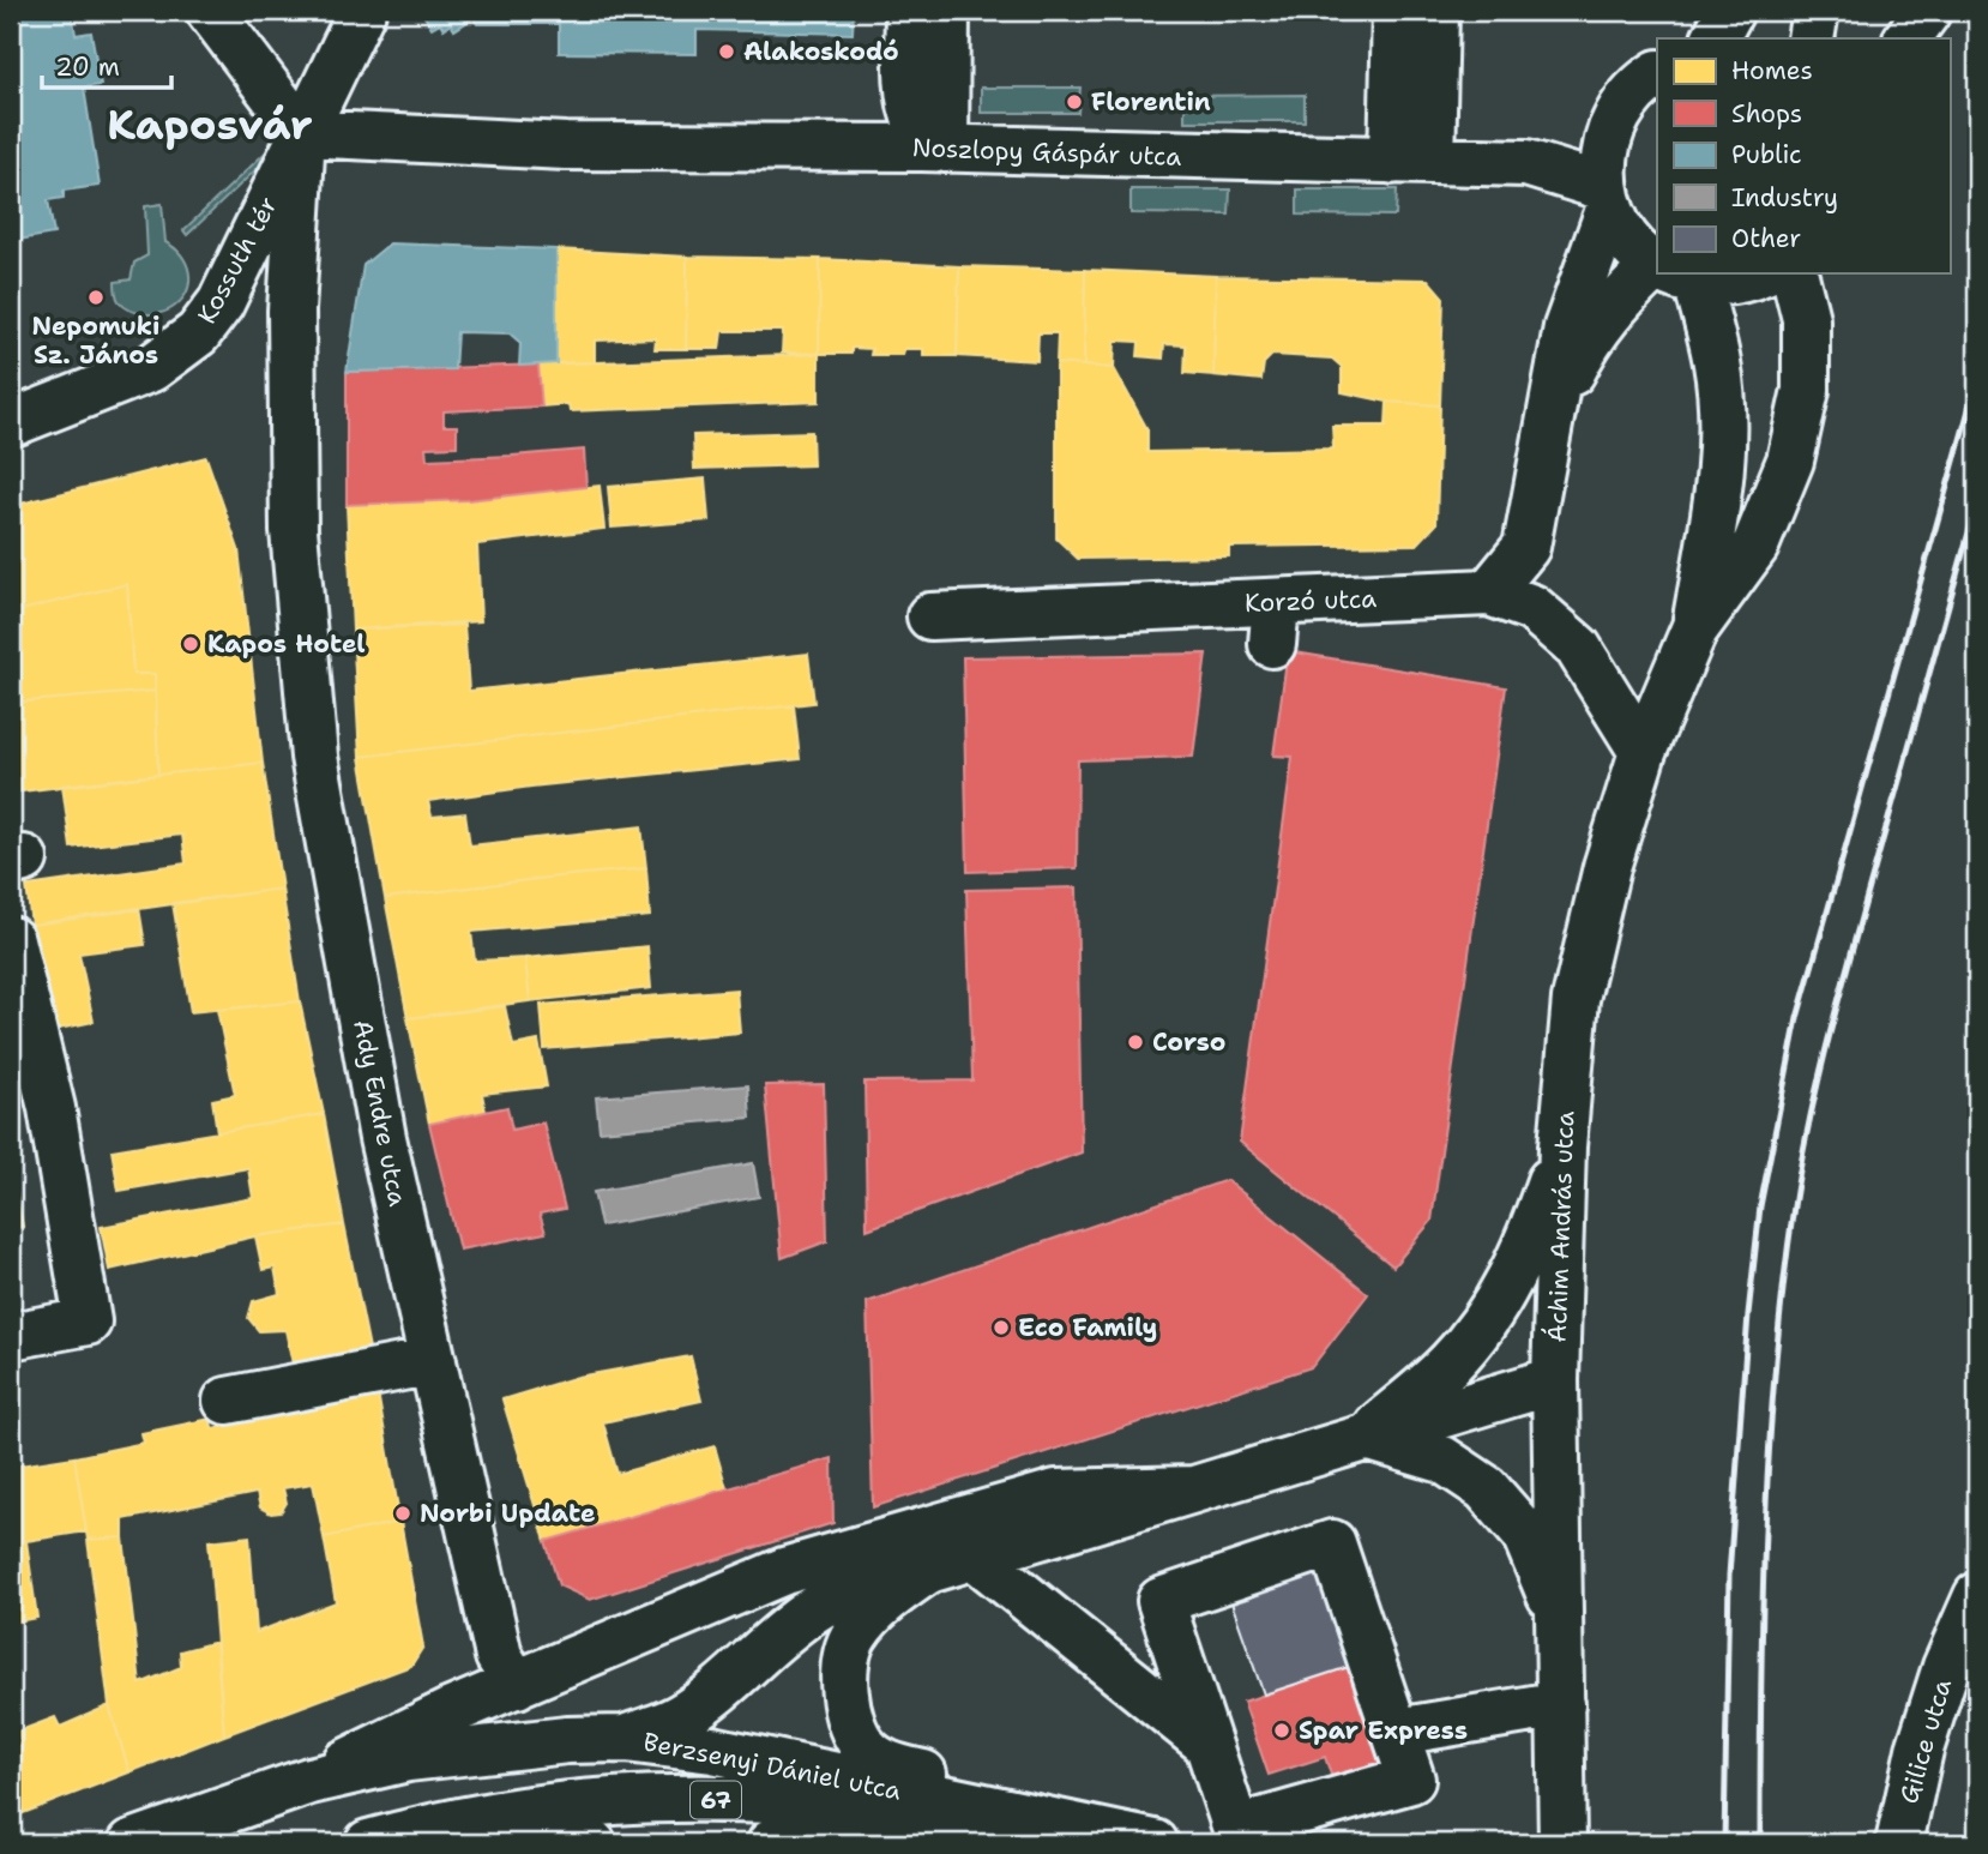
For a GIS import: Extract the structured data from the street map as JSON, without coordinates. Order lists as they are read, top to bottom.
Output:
{
  "streets": {
    "street": [
      "Noszlopy Gáspár utca",
      "Kossuth tér",
      "Korzó utca",
      "Ady Endre utca",
      "Áchim András utca",
      "Gilice utca",
      "Berzsenyi Dániel utca",
      "67"
    ]
  },
  "crossings": [
    ["Noszlopy Gáspár utca", "Kossuth tér"],
    ["Kossuth tér", "Ady Endre utca"]
  ],
  "districts": ["Kaposvár"],
  "places": [
    "Alakoskodó",
    "Florentin",
    "Nepomuki Sz. János",
    "Kapos Hotel",
    "Corso",
    "Eco Family",
    "Norbi Update",
    "Spar Express"
  ],
  "legend": [
    "Homes",
    "Shops",
    "Public",
    "Industry",
    "Other"
  ],
  "scale_bar": "20 m"
}
